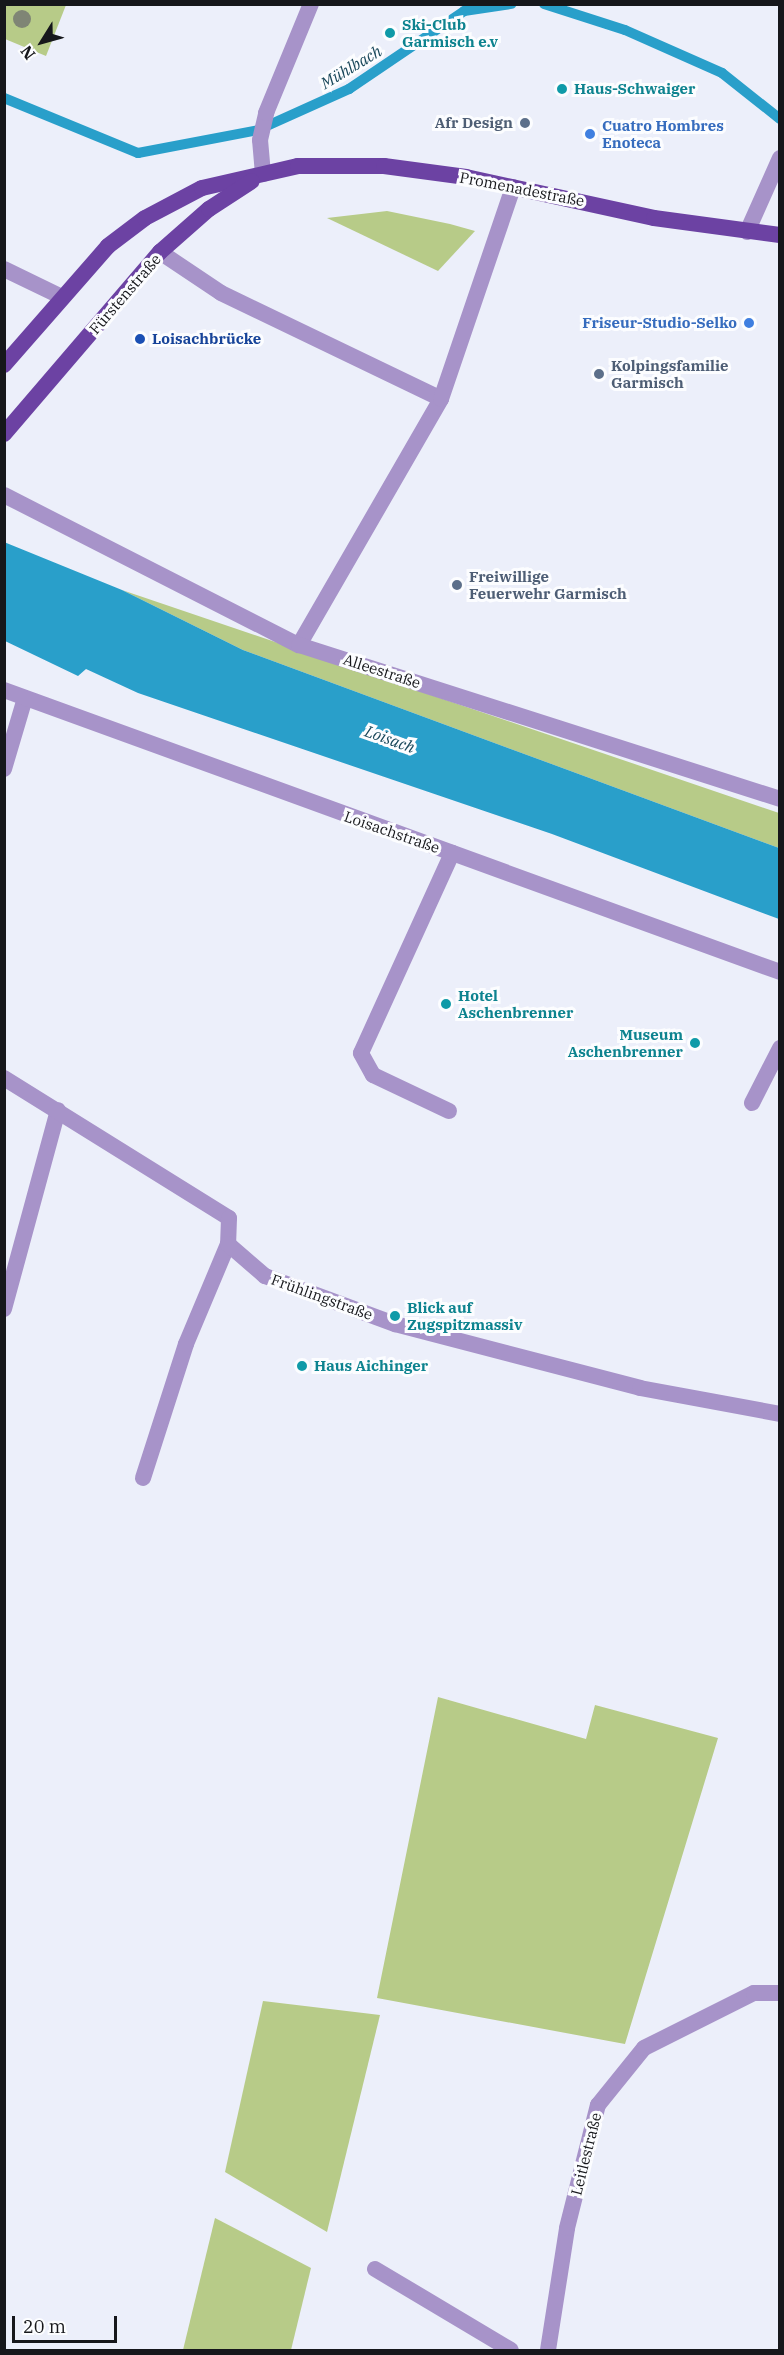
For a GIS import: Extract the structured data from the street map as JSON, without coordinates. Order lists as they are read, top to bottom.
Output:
{
  "streets": {
    "main road": ["Promenadestraße", "Fürstenstraße"],
    "street": [
      "Alleestraße",
      "Loisachstraße",
      "Frühlingstraße",
      "Leitlestraße"
    ]
  },
  "crossings": [
    ["Promenadestraße", "Fürstenstraße"]
  ],
  "water": ["Mühlbach", "Loisach"],
  "places": [
    "Ski-Club Garmisch e.v",
    "Haus-Schwaiger",
    "Afr Design",
    "Cuatro Hombres Enoteca",
    "Friseur-Studio-Selko",
    "Loisachbrücke",
    "Kolpingsfamilie Garmisch",
    "Freiwillige Feuerwehr Garmisch",
    "Hotel Aschenbrenner",
    "Museum Aschenbrenner",
    "Blick auf Zugspitzmassiv",
    "Haus Aichinger"
  ],
  "scale_bar": "20 m",
  "north": "bottom left"
}
